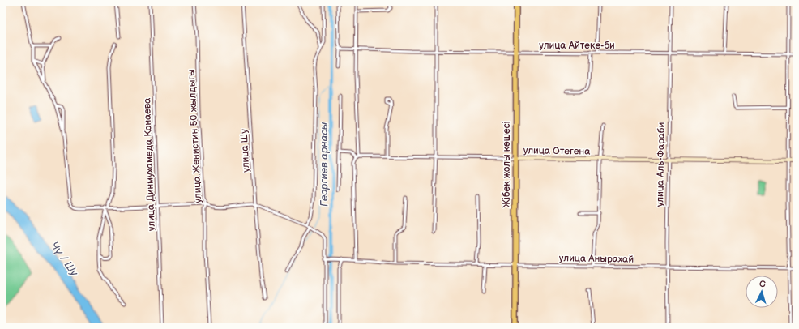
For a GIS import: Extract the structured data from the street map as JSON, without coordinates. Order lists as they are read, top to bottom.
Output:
{
  "streets": {
    "highway": ["Жібек жолы көшесі"],
    "main road": ["улица Отегена"],
    "street": [
      "улица Айтеке-би",
      "улица Женистин 50 жылдыгы",
      "улица Шу",
      "улица Динмухамеда Конаева",
      "улица Аль-Фараби",
      "улица Анырахай"
    ]
  },
  "crossings": [
    ["улица Айтеке-би", "Жібек жолы көшесі"],
    ["улица Айтеке-би", "улица Аль-Фараби"],
    ["улица Отегена", "Жібек жолы көшесі"],
    ["улица Отегена", "улица Аль-Фараби"],
    ["Жібек жолы көшесі", "улица Анырахай"],
    ["улица Аль-Фараби", "улица Анырахай"]
  ],
  "water": ["Георгиев арнасы", "Чү / Шу"],
  "north": "top"
}
